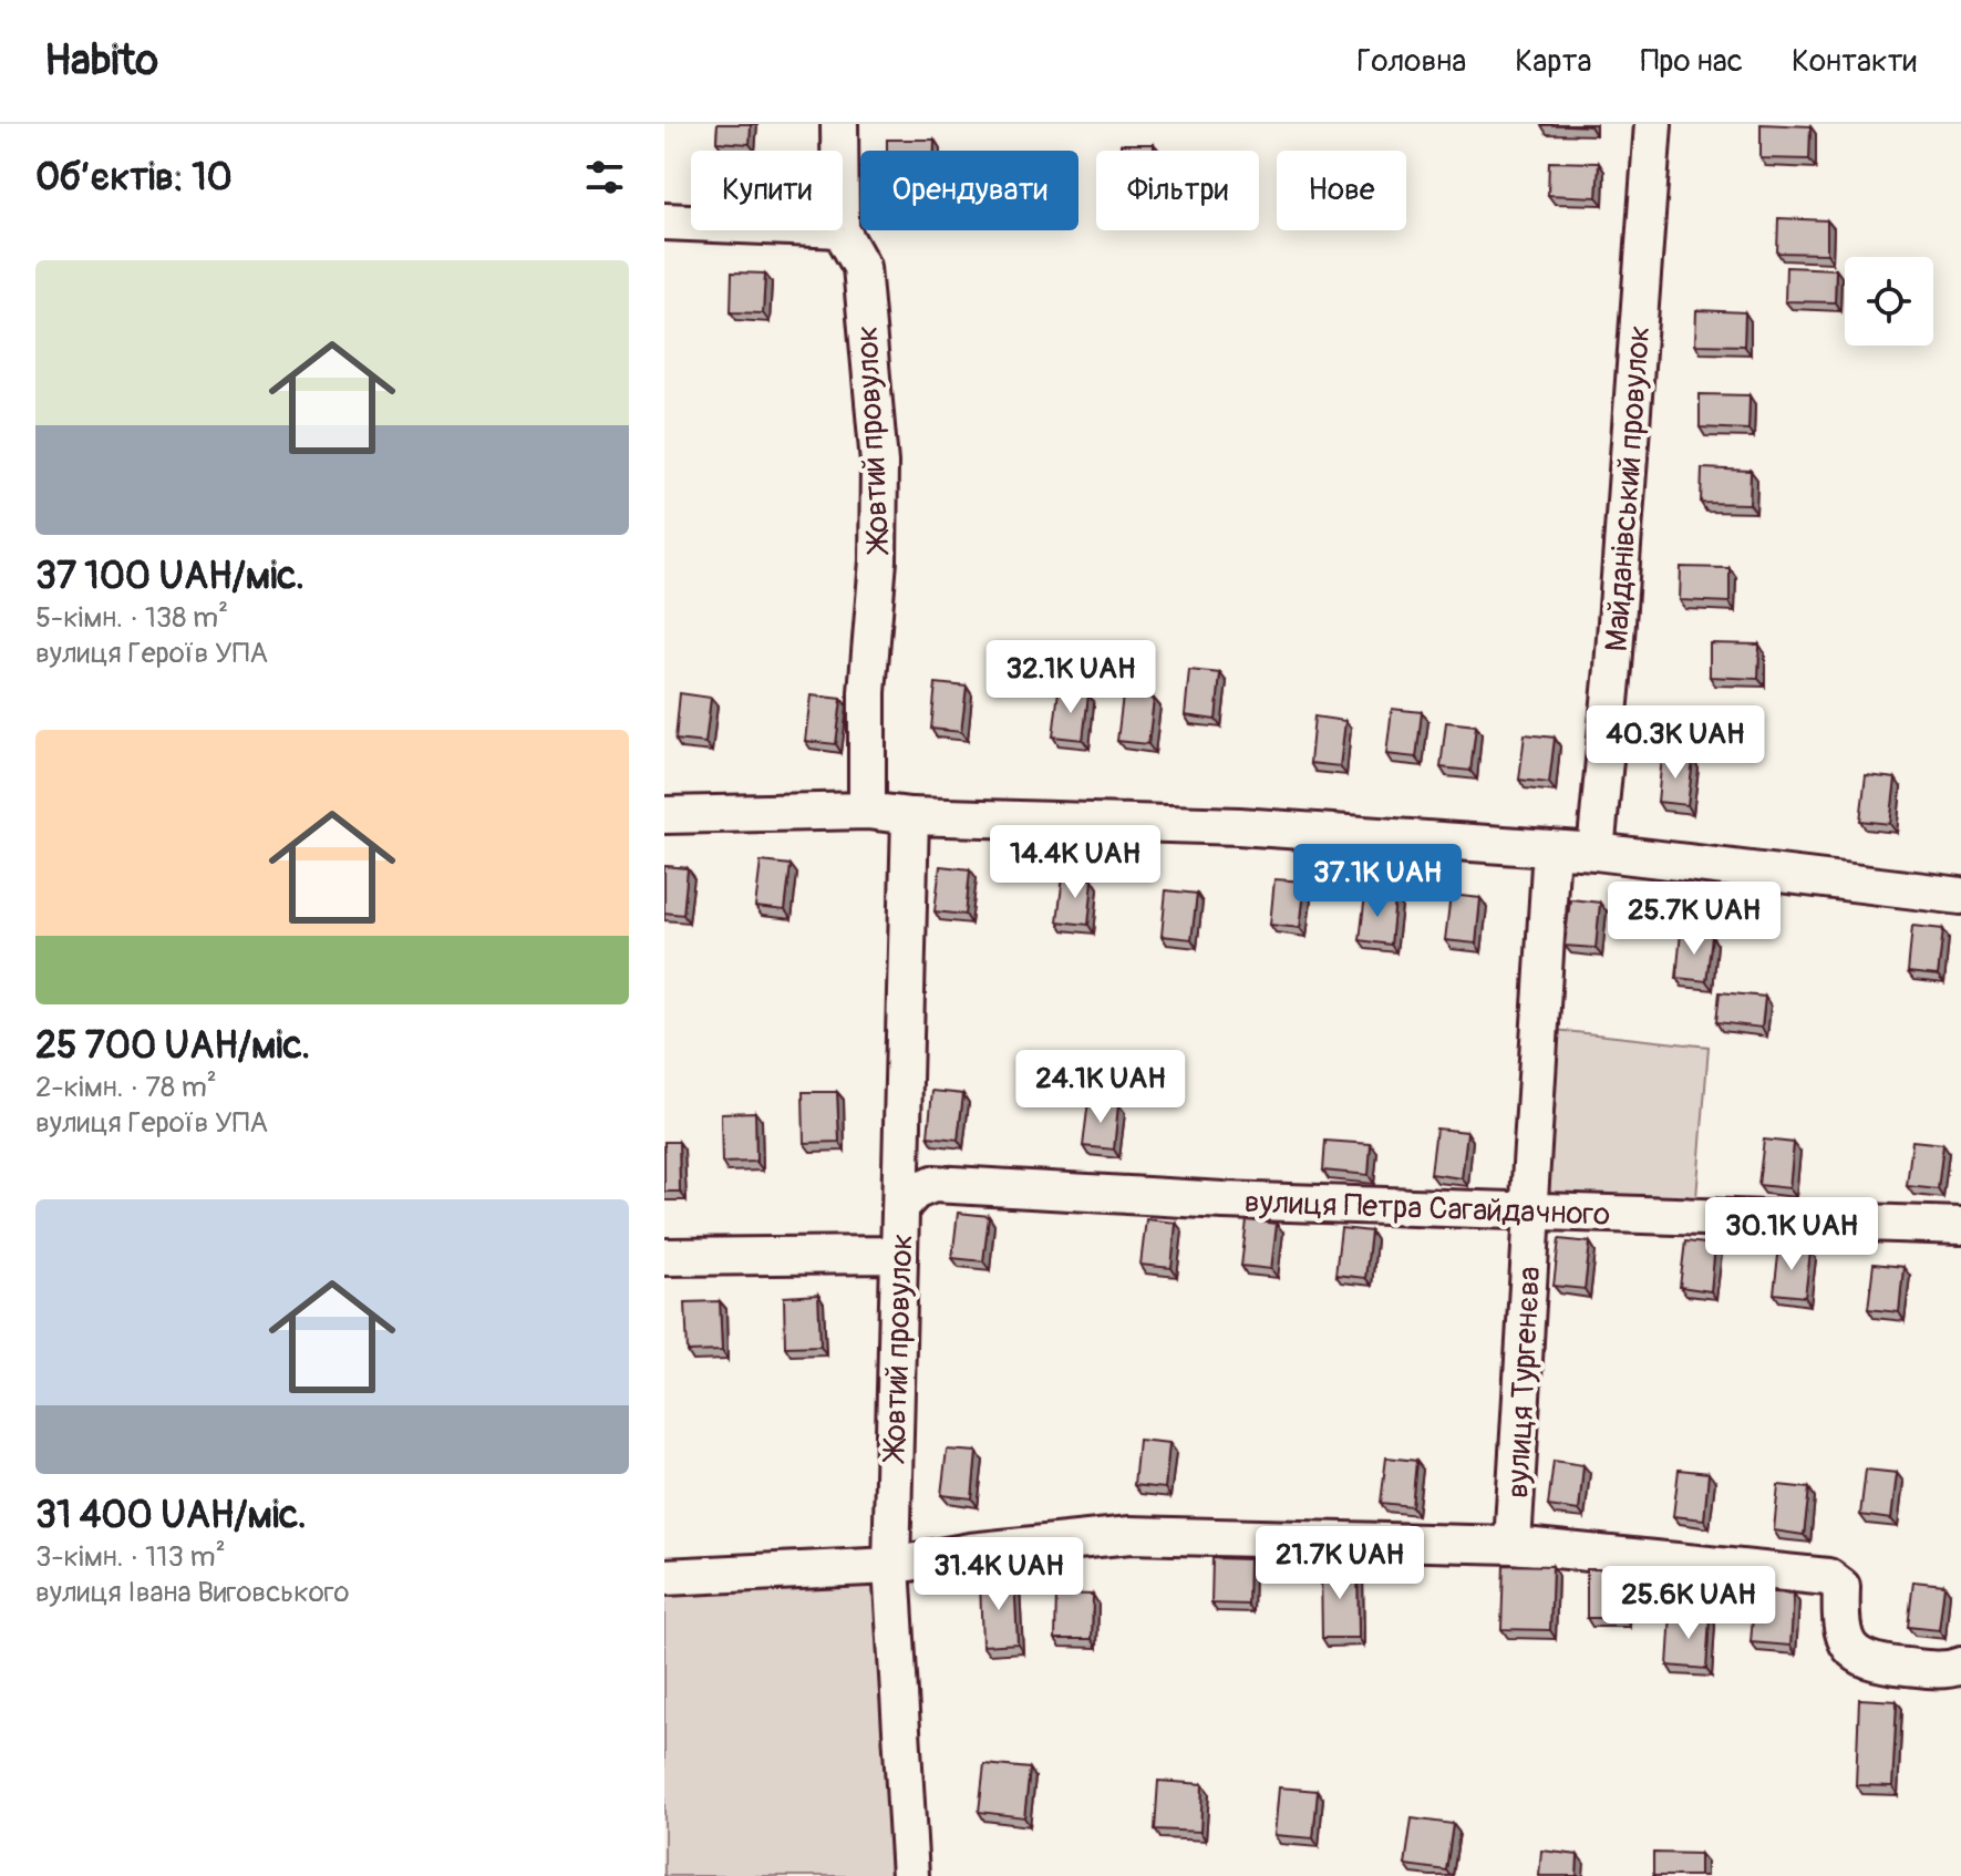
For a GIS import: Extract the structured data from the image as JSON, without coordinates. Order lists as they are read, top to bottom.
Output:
{
  "streets": {
    "street": [
      "Жовтий провулок",
      "Майданівський провулок",
      "вулиця Петра Сагайдачного",
      "вулиця Тургенєва"
    ]
  },
  "crossings": [
    ["Жовтий провулок", "вулиця Петра Сагайдачного"],
    ["вулиця Петра Сагайдачного", "вулиця Тургенєва"]
  ],
  "page": {
    "header": "Habito",
    "nav": [
      "Головна",
      "Карта",
      "Про нас",
      "Контакти"
    ],
    "heading": "Об’єктів: 10",
    "chip": [
      "Купити",
      "Орендувати",
      "Фільтри",
      "Нове"
    ],
    "list": [
      {
        "name": "37 100 UAH/міс.",
        "note": "5-кімн. · 138 m² · вулиця Героїв УПА"
      },
      {
        "name": "25 700 UAH/міс.",
        "note": "2-кімн. · 78 m² · вулиця Героїв УПА"
      },
      {
        "name": "31 400 UAH/міс.",
        "note": "3-кімн. · 113 m² · вулиця Івана Виговського"
      }
    ],
    "price": [
      "32.1K UAH",
      "40.3K UAH",
      "14.4K UAH",
      "37.1K UAH",
      "25.7K UAH",
      "24.1K UAH",
      "30.1K UAH",
      "21.7K UAH",
      "31.4K UAH",
      "25.6K UAH"
    ]
  }
}
